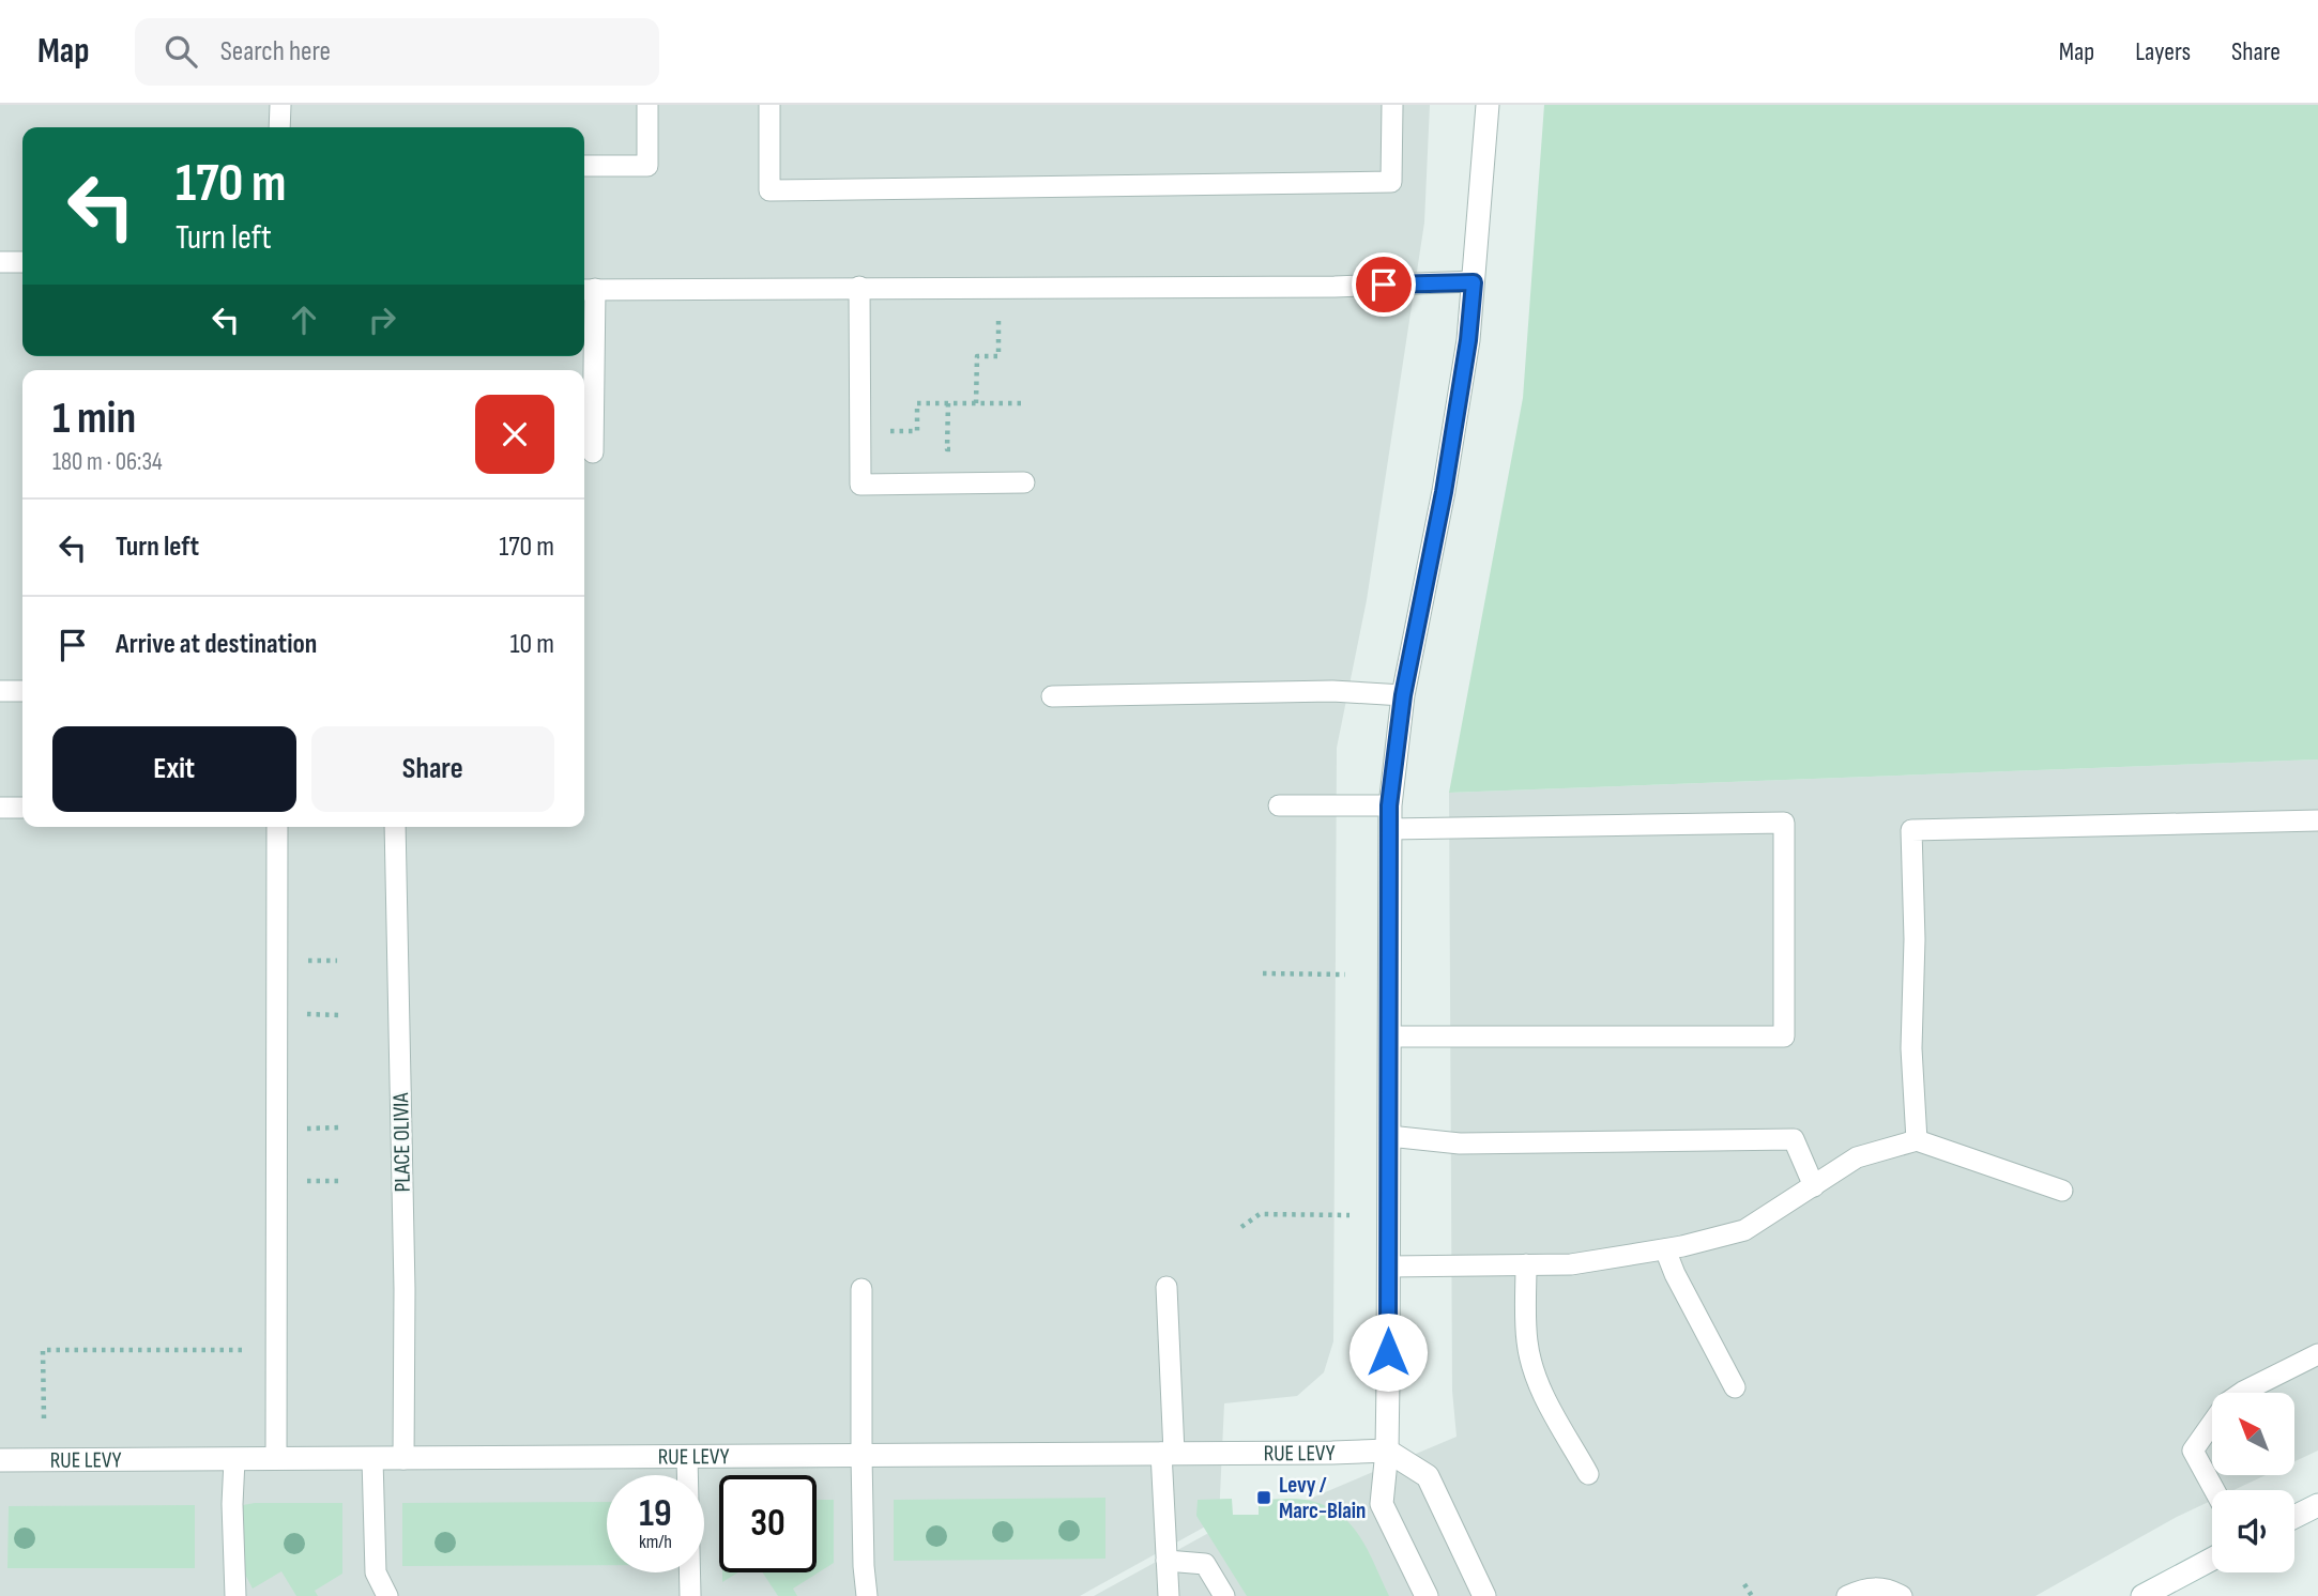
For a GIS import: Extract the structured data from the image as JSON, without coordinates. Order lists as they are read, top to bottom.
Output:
{
  "streets": {
    "street": ["RUE LEVY"],
    "lane": ["PLACE OLIVIA"]
  },
  "crossings": [
    ["PLACE OLIVIA", "RUE LEVY"]
  ],
  "places": {
    "transit": ["Levy / Marc-Blain"]
  },
  "north": "top left",
  "page": {
    "header": "Map",
    "search": "Search here",
    "nav": ["Map", "Layers", "Share"],
    "turn": ["170 m", "Turn left"],
    "heading": ["1 min", "180 m · 06:34"],
    "list": [
      {
        "name": "Turn left",
        "value": "170 m"
      },
      {
        "name": "Arrive at destination",
        "value": "10 m"
      }
    ],
    "buttons": ["Exit", "Share"],
    "speed": "19 km/h",
    "limit": "30"
  }
}
